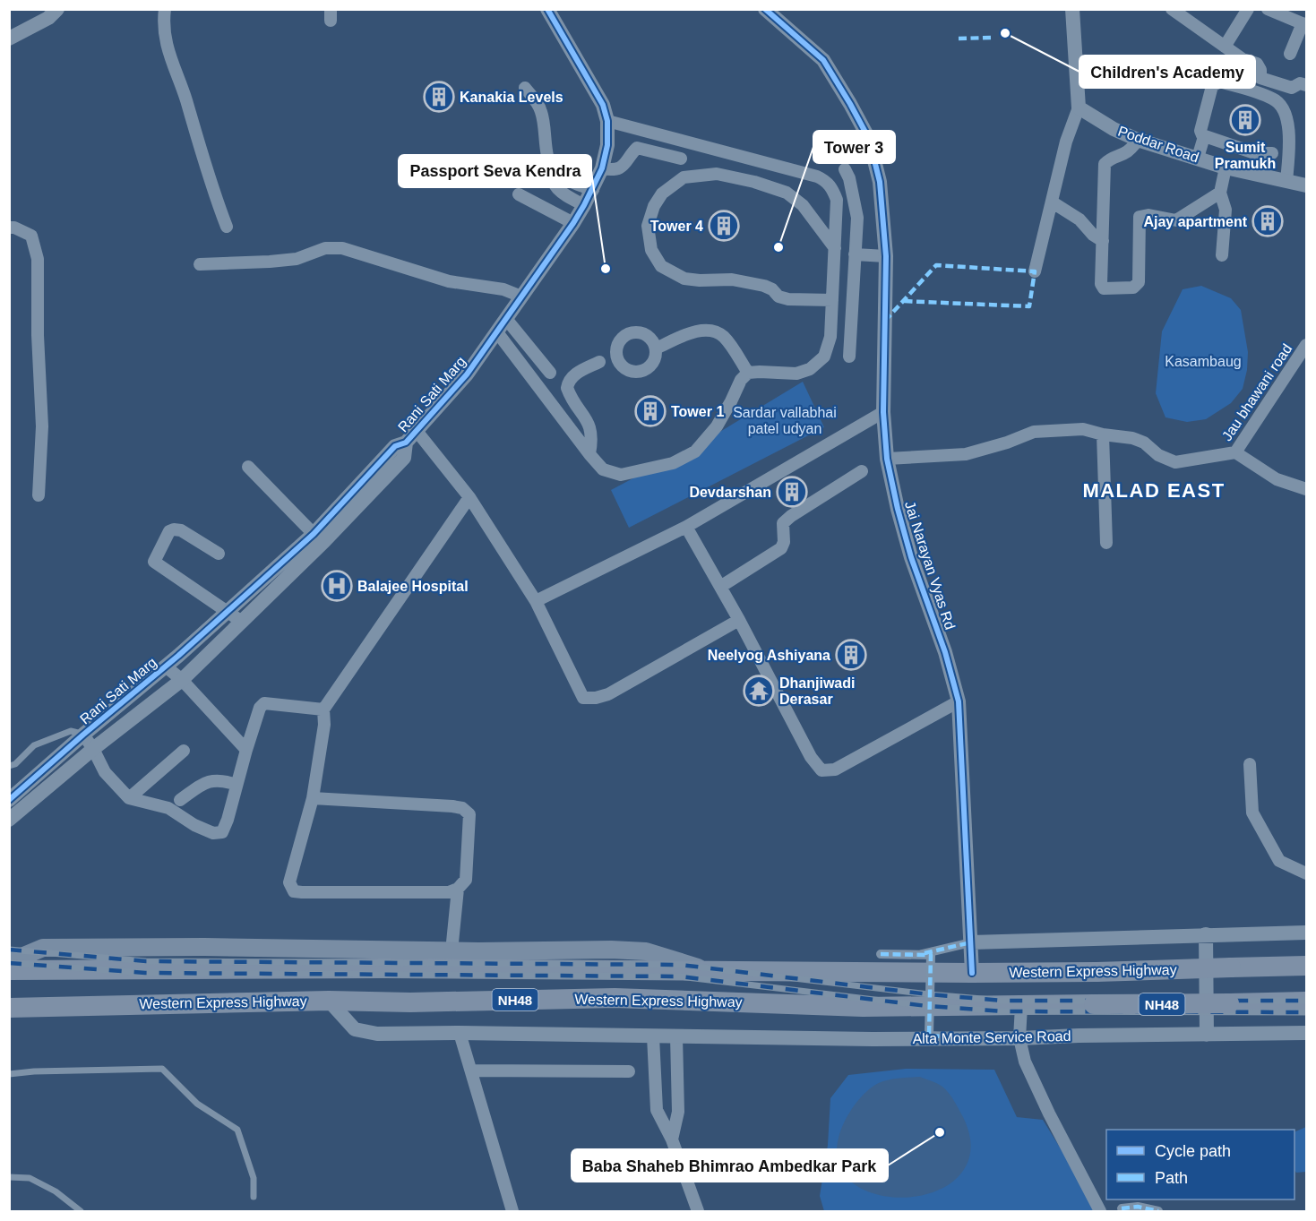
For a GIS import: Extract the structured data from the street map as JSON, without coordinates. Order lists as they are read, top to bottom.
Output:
{
  "streets": {
    "highway": ["Western Express Highway", "NH48"],
    "street": [
      "Poddar Road",
      "Jau bhawani road",
      "Rani Sati Marg",
      "Jai Narayan Vyas Rd",
      "Alta Monte Service Road"
    ]
  },
  "crossings": [
    ["Jau bhawani road", "Jai Narayan Vyas Rd"],
    ["Jai Narayan Vyas Rd", "Western Express Highway"],
    ["Western Express Highway", "Alta Monte Service Road"]
  ],
  "districts": ["MALAD EAST"],
  "parks": ["Kasambaug", "Sardar vallabhai patel udyan"],
  "places": {
    "other": [
      "Children's Academy",
      "Tower 3",
      "Passport Seva Kendra",
      "Baba Shaheb Bhimrao Ambedkar Park"
    ],
    "building": [
      "Kanakia Levels",
      "Sumit Pramukh",
      "Ajay apartment",
      "Tower 4",
      "Tower 1",
      "Devdarshan",
      "Neelyog Ashiyana"
    ],
    "hospital": ["Balajee Hospital"],
    "temple": ["Dhanjiwadi Derasar"]
  },
  "legend": ["Cycle path", "Path"]
}
